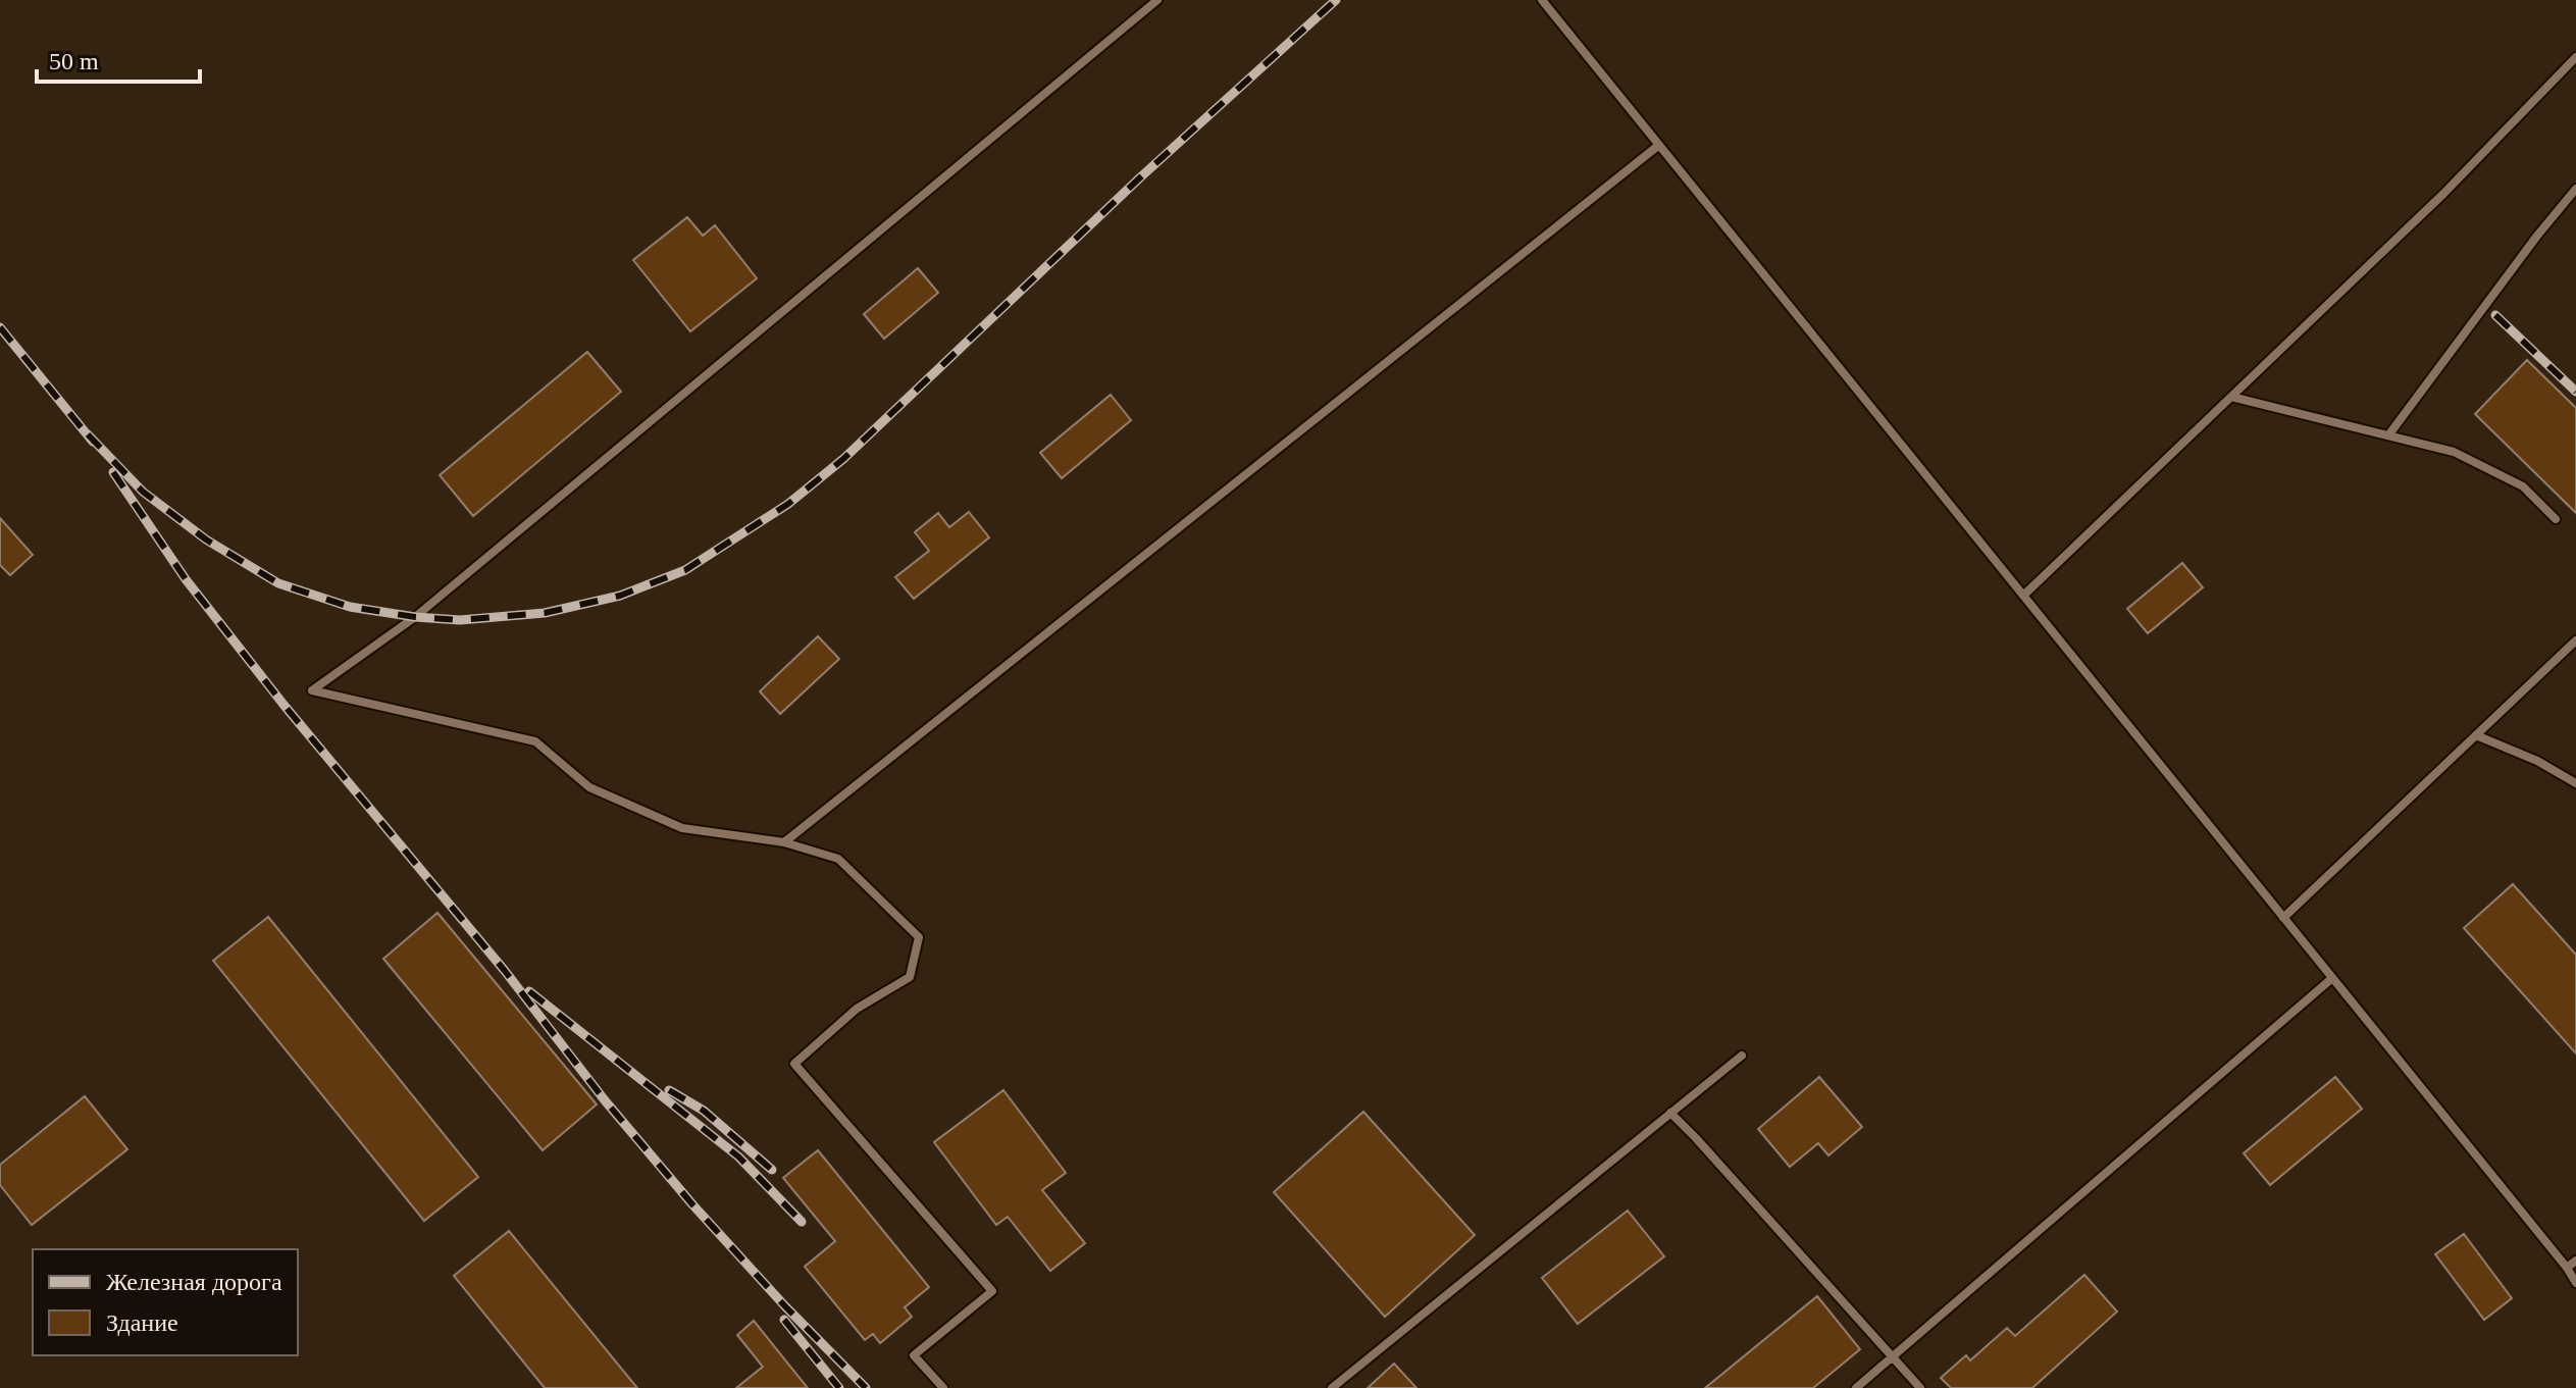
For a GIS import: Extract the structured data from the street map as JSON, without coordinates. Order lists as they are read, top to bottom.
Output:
{
  "legend": ["Железная дорога", "Здание"],
  "scale_bar": "50 m"
}
